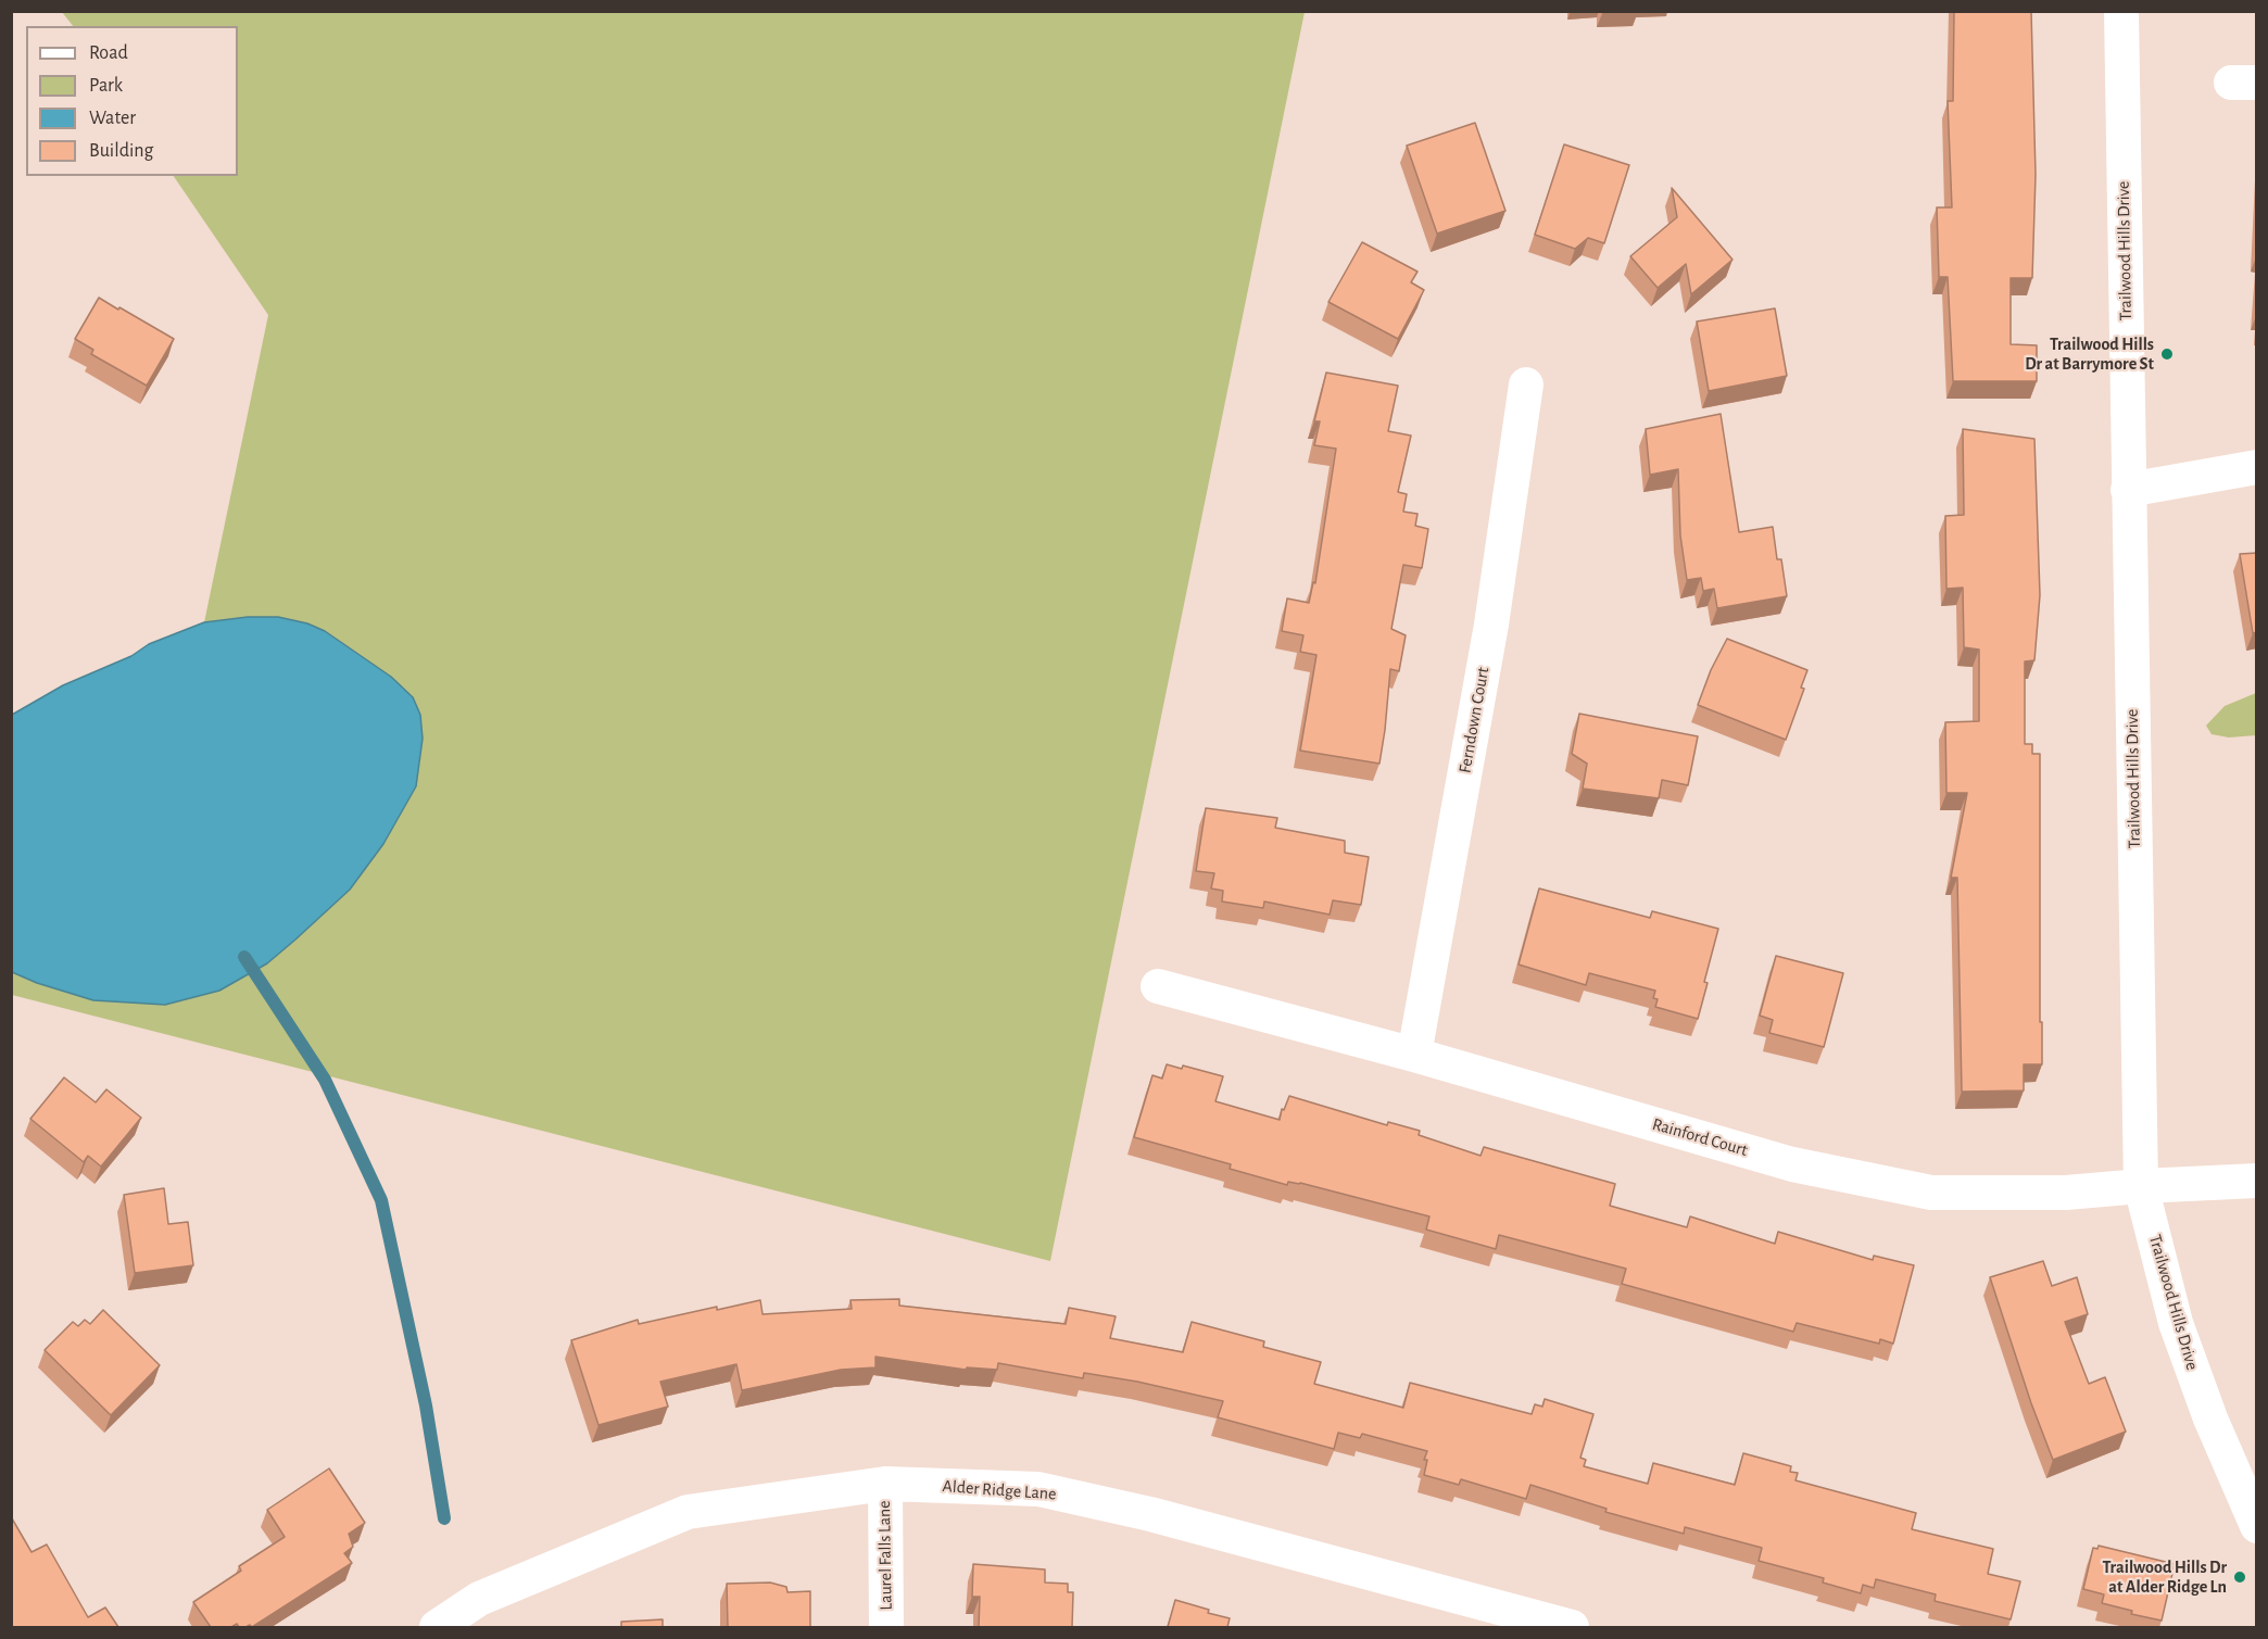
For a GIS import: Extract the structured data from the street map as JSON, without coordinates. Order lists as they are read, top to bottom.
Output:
{
  "streets": {
    "street": [
      "Trailwood Hills Drive",
      "Ferndown Court",
      "Rainford Court",
      "Alder Ridge Lane",
      "Laurel Falls Lane"
    ]
  },
  "crossings": [
    ["Trailwood Hills Drive", "Rainford Court"],
    ["Ferndown Court", "Rainford Court"],
    ["Alder Ridge Lane", "Laurel Falls Lane"]
  ],
  "places": ["Trailwood Hills Dr at Barrymore St", "Trailwood Hills Dr at Alder Ridge Ln"],
  "legend": [
    "Road",
    "Park",
    "Water",
    "Building"
  ]
}
